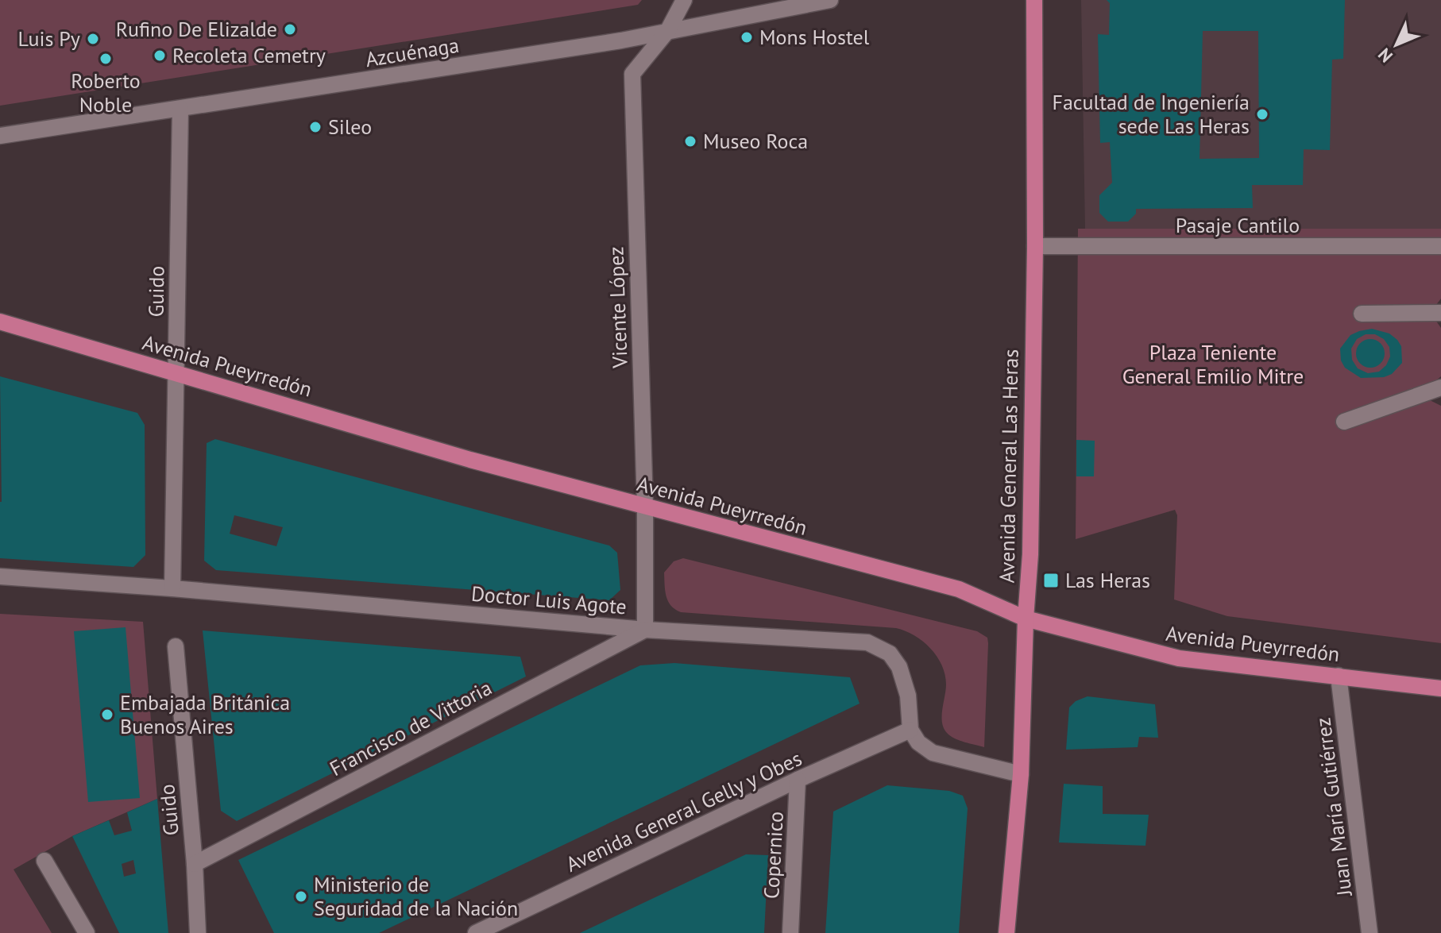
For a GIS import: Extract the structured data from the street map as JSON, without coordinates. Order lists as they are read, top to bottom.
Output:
{
  "streets": {
    "main road": ["Avenida Pueyrredón", "Avenida General Las Heras"],
    "street": [
      "Azcuénaga",
      "Pasaje Cantilo",
      "Guido",
      "Vicente López",
      "Doctor Luis Agote",
      "Francisco de Vittoria",
      "Juan María Gutiérrez",
      "Avenida General Gelly y Obes",
      "Copernico"
    ]
  },
  "crossings": [
    ["Azcuénaga", "Guido"],
    ["Azcuénaga", "Vicente López"],
    ["Pasaje Cantilo", "Avenida General Las Heras"],
    ["Guido", "Avenida Pueyrredón"],
    ["Guido", "Doctor Luis Agote"],
    ["Guido", "Francisco de Vittoria"],
    ["Vicente López", "Avenida Pueyrredón"],
    ["Vicente López", "Doctor Luis Agote"],
    ["Vicente López", "Francisco de Vittoria"],
    ["Avenida Pueyrredón", "Avenida General Las Heras"],
    ["Avenida Pueyrredón", "Juan María Gutiérrez"],
    ["Doctor Luis Agote", "Francisco de Vittoria"],
    ["Doctor Luis Agote", "Avenida General Gelly y Obes"],
    ["Avenida General Gelly y Obes", "Copernico"]
  ],
  "parks": ["Plaza Teniente General Emilio Mitre"],
  "places": {
    "other": [
      "Rufino De Elizalde",
      "Mons Hostel",
      "Luis Py",
      "Recoleta Cemetry",
      "Roberto Noble",
      "Facultad de Ingeniería sede Las Heras",
      "Sileo",
      "Museo Roca",
      "Embajada Británica Buenos Aires",
      "Ministerio de Seguridad de la Nación"
    ],
    "transit": ["Las Heras"]
  },
  "north": "bottom left"
}
